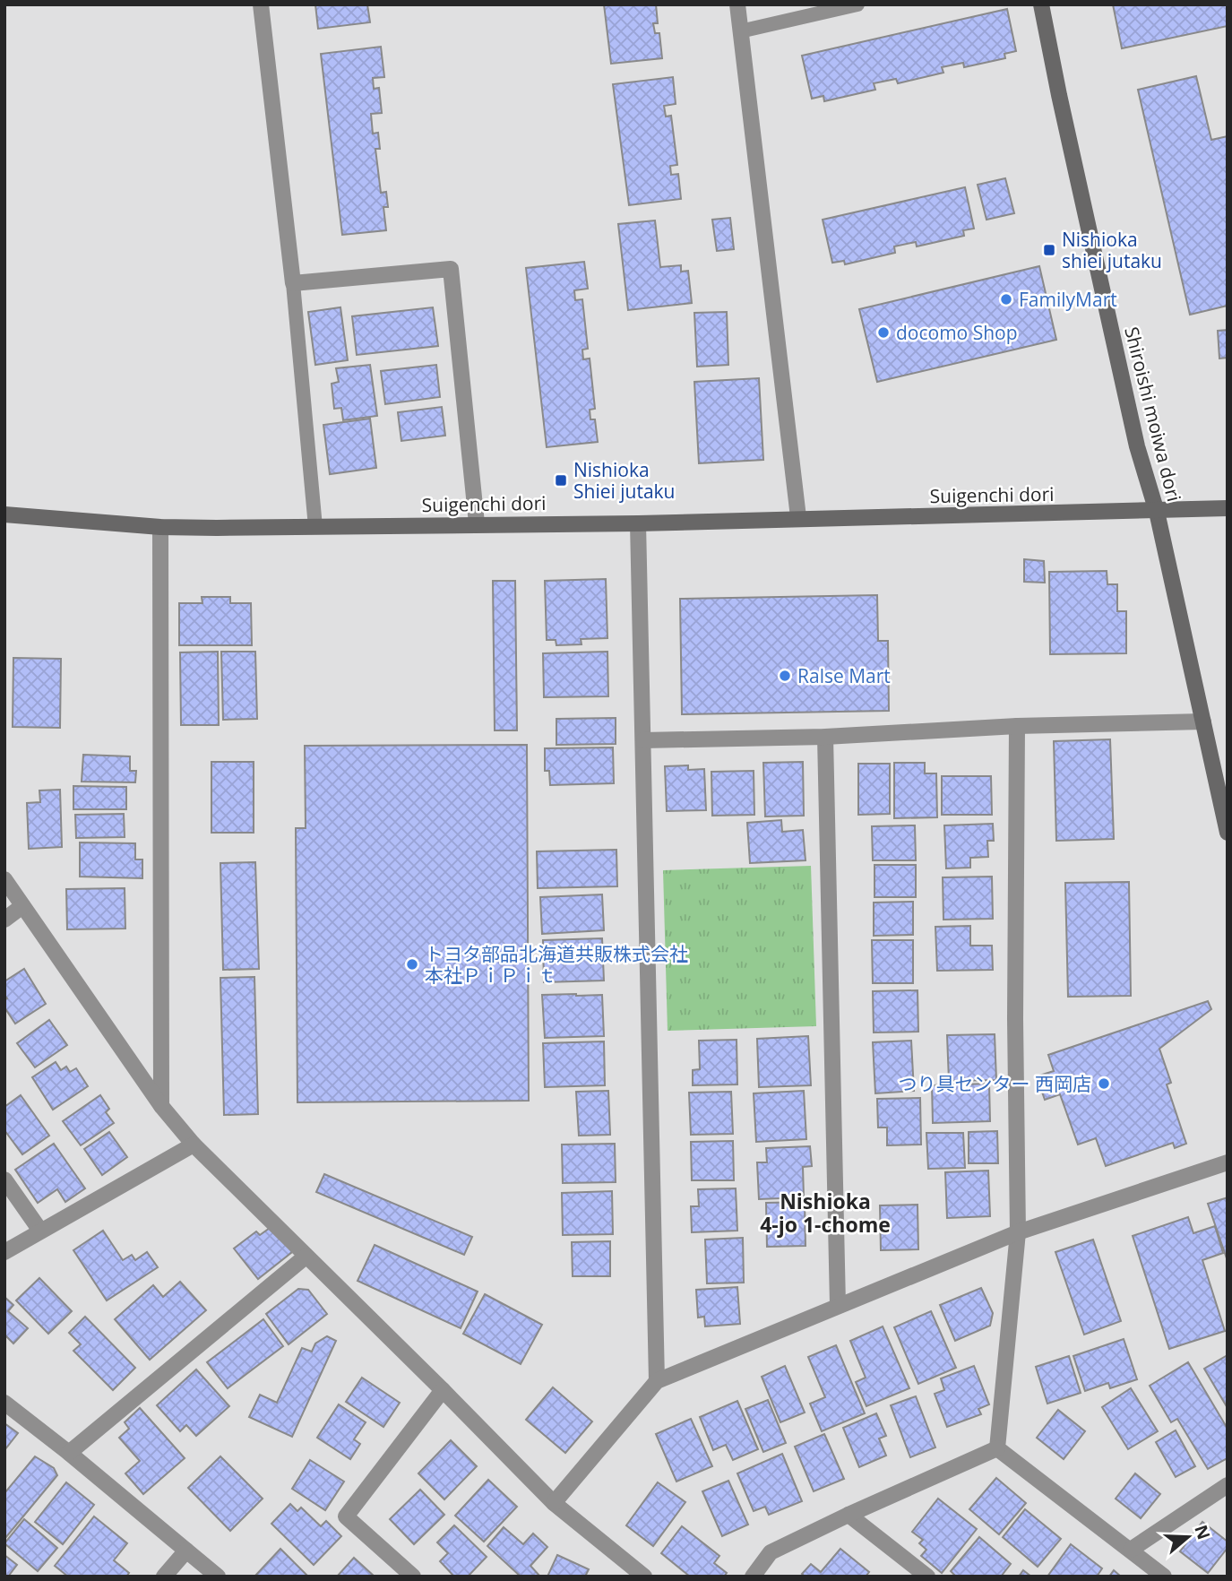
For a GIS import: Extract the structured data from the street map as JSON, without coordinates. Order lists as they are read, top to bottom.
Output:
{
  "streets": {
    "street": ["Shiroishi moiwa dori", "Suigenchi dori"]
  },
  "crossings": [
    ["Shiroishi moiwa dori", "Suigenchi dori"]
  ],
  "districts": ["Nishioka 4-jo 1-chome"],
  "places": {
    "transit": ["Nishioka shiei jutaku", "Nishioka Shiei jutaku"],
    "other": [
      "FamilyMart",
      "docomo Shop",
      "Ralse Mart",
      "トヨタ部品北海道共販株式会社 本社ＰｉＰｉｔ",
      "つり具センター 西岡店"
    ]
  },
  "north": "right"
}
